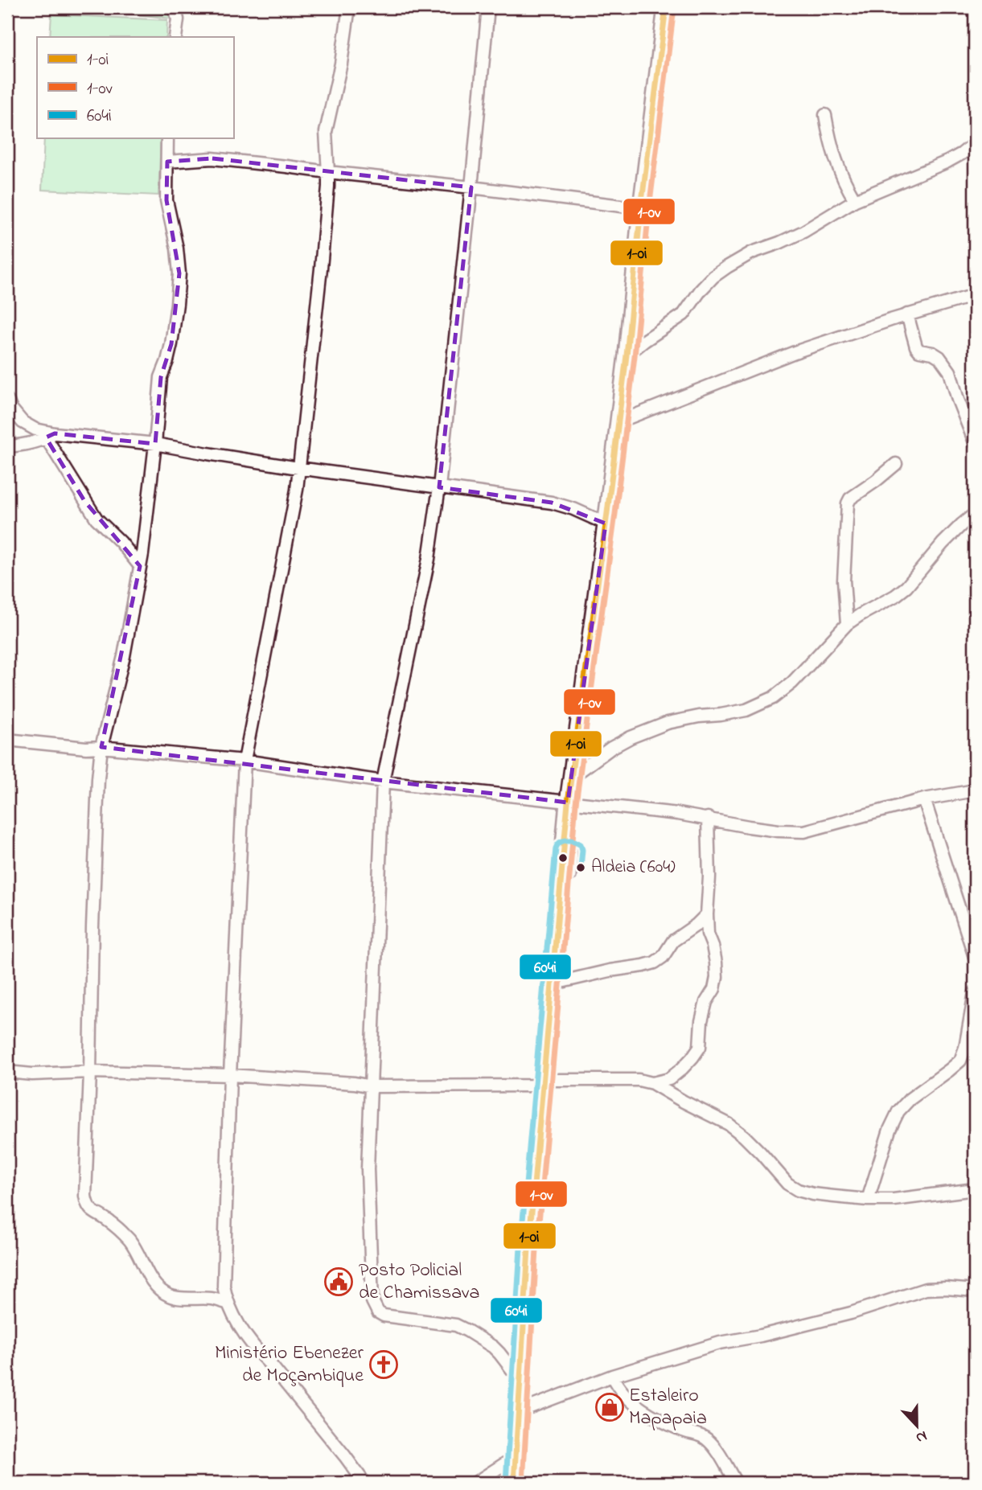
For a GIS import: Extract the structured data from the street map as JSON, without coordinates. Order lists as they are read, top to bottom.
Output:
{
  "places": {
    "other": ["Aldeia (604)"],
    "public building": ["Posto Policial de Chamissava"],
    "church": ["Ministério Ebenezer de Moçambique"],
    "shop": ["Estaleiro Mapapaia"]
  },
  "lines": ["transit line 1-0i", "transit line 1-0v", "transit line 604i"],
  "legend": ["1-0i", "1-0v", "604i"],
  "north": "bottom"
}
